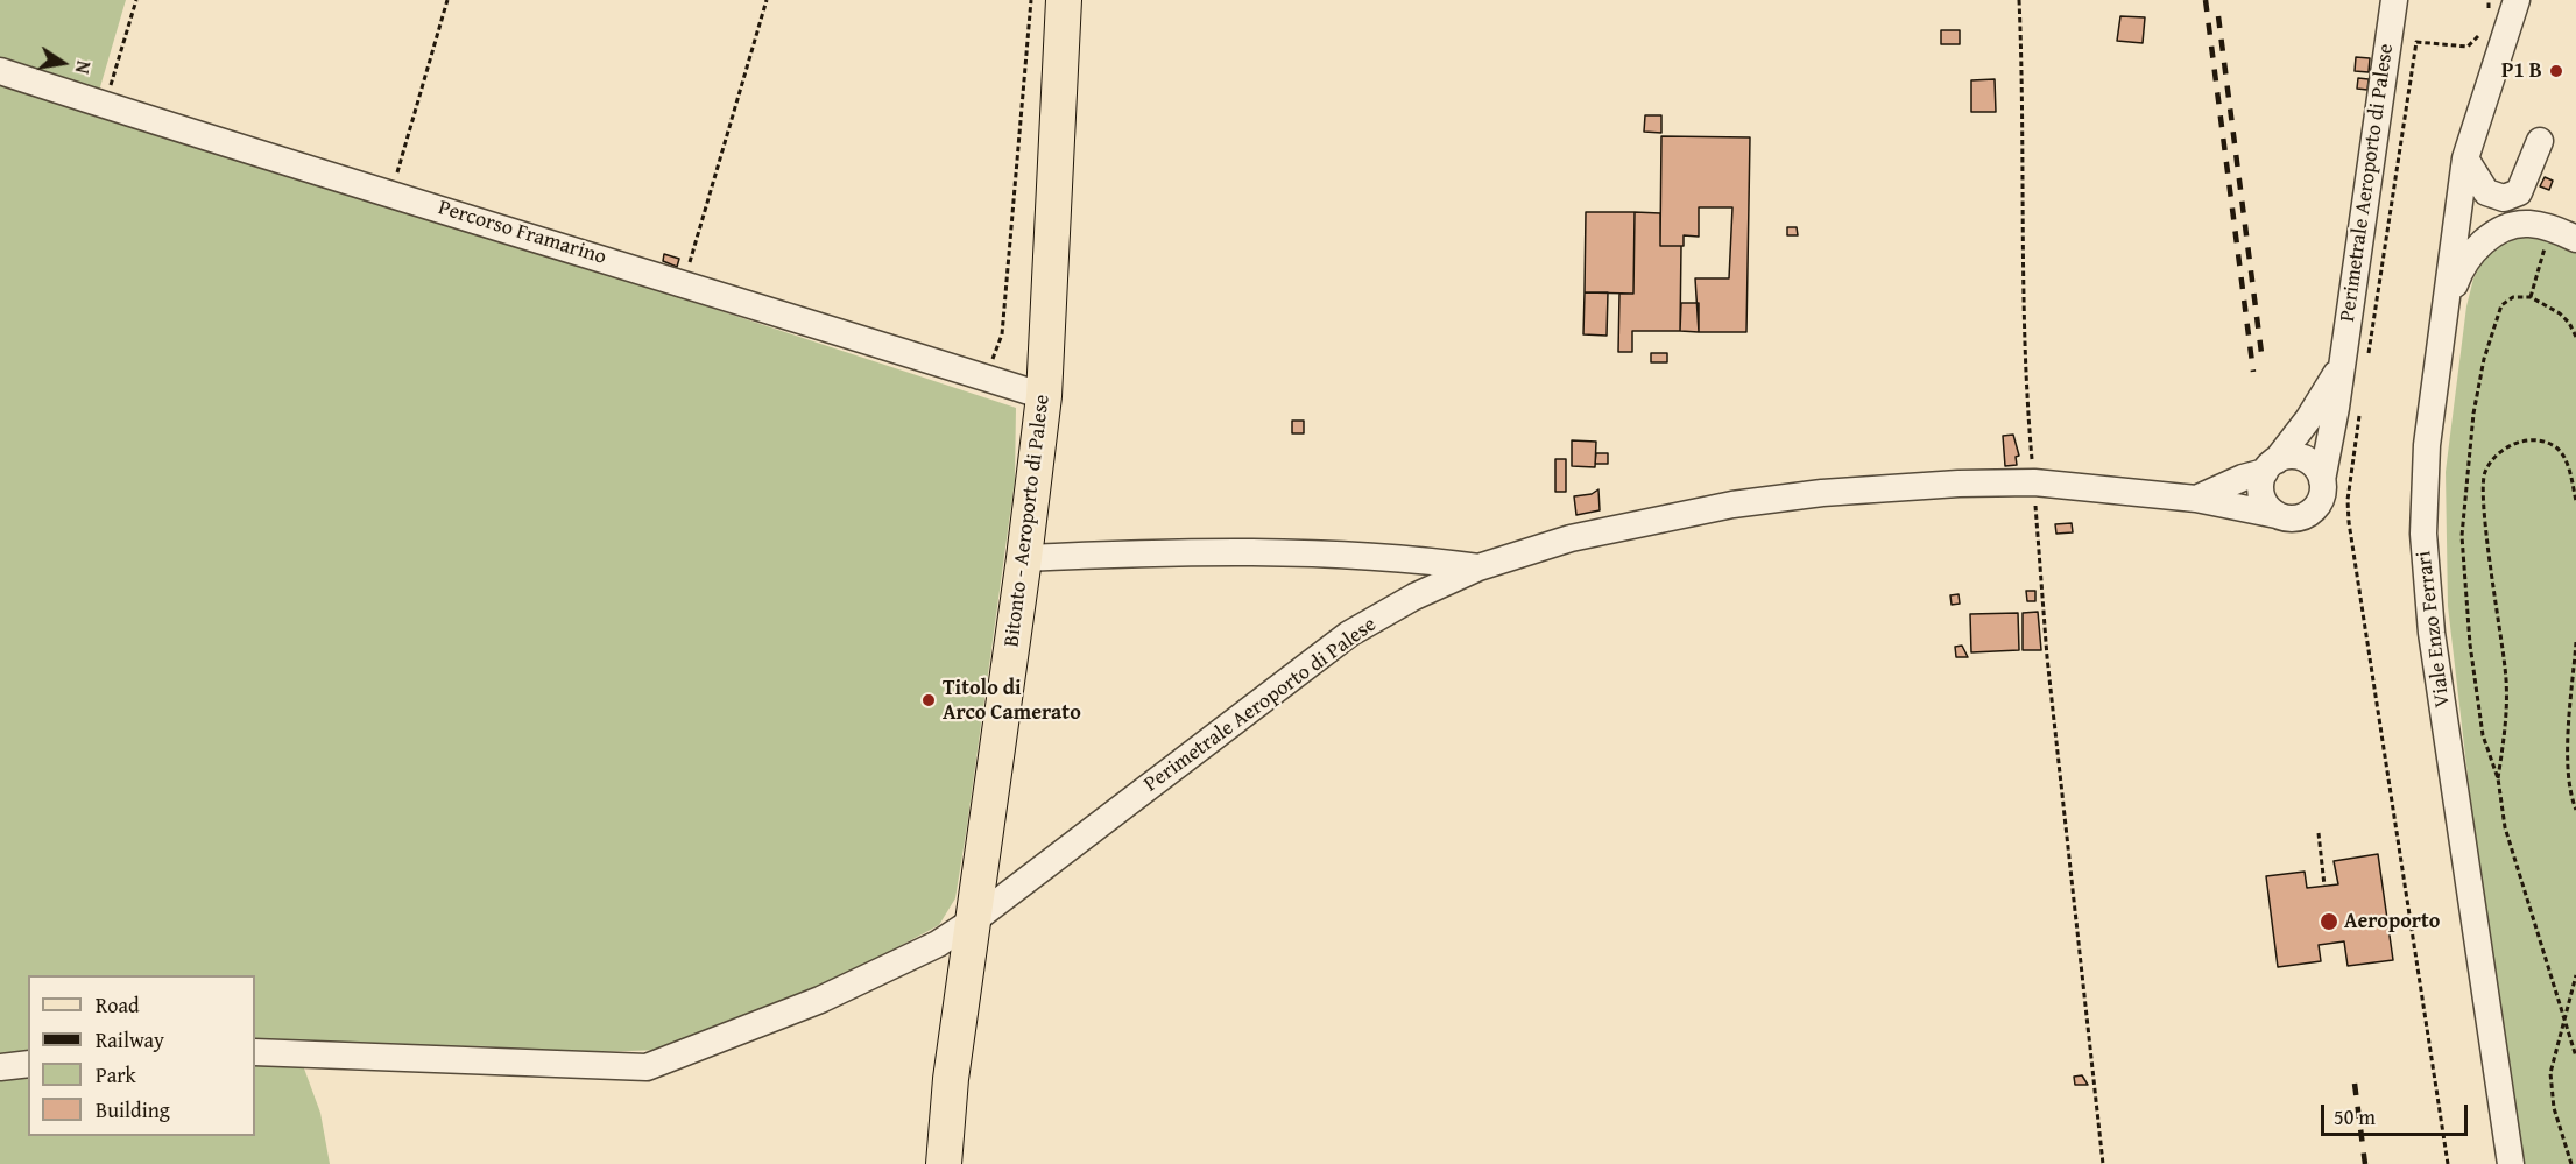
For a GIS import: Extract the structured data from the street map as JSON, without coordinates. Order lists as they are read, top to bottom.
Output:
{
  "streets": {
    "main road": ["Bitonto - Aeroporto di Palese"],
    "street": ["Perimetrale Aeroporto di Palese", "Percorso Framarino", "Viale Enzo Ferrari"]
  },
  "crossings": [
    ["Perimetrale Aeroporto di Palese", "Bitonto - Aeroporto di Palese"],
    ["Percorso Framarino", "Bitonto - Aeroporto di Palese"]
  ],
  "places": ["P1 B", "Titolo di Arco Camerato", "Aeroporto"],
  "legend": [
    "Road",
    "Railway",
    "Park",
    "Building"
  ],
  "scale_bar": "50 m",
  "north": "right"
}
